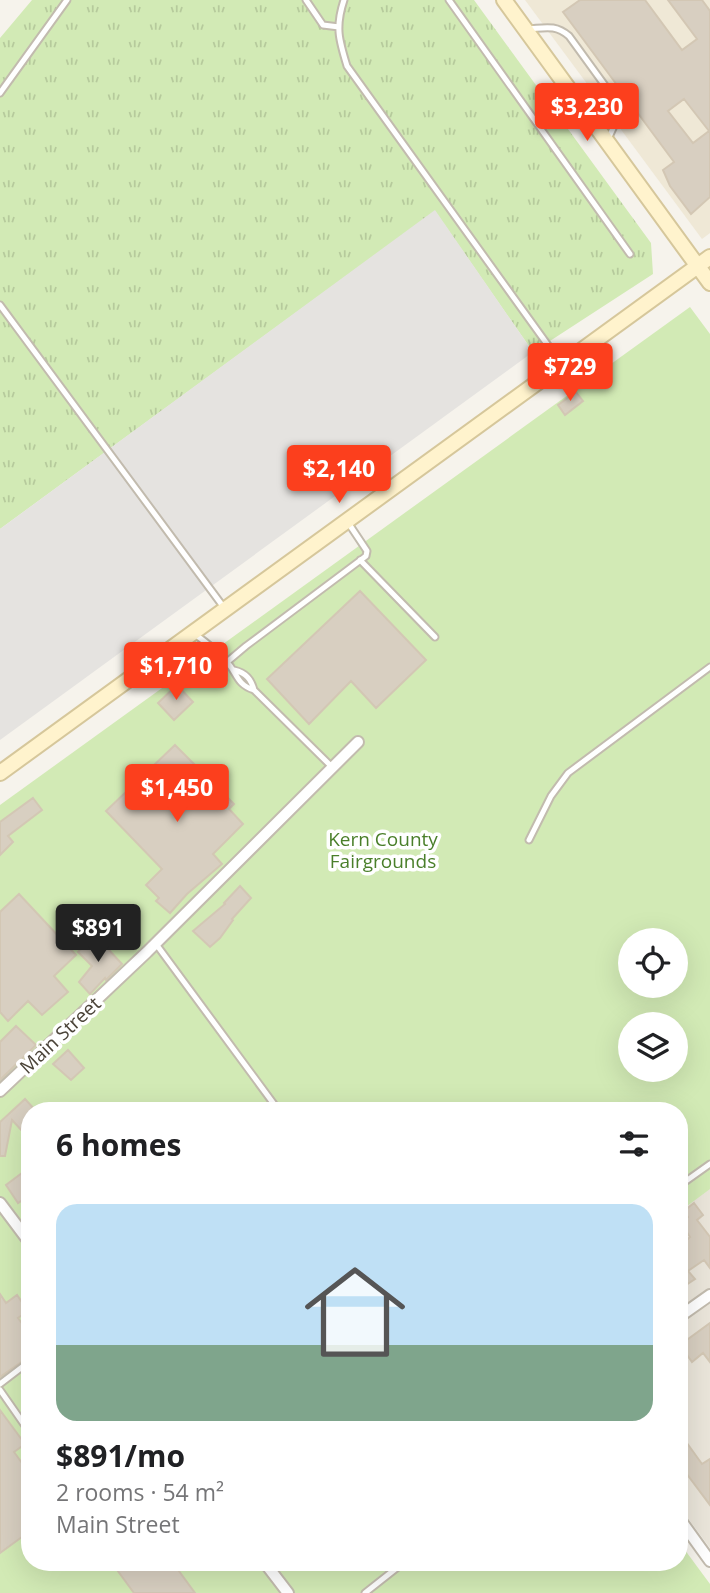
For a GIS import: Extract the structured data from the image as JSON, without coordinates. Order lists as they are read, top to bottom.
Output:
{
  "streets": {
    "street": ["Main Street"]
  },
  "parks": ["Kern County Fairgrounds"],
  "page": {
    "price": [
      "$3,230",
      "$729",
      "$2,140",
      "$1,710",
      "$1,450",
      "$891"
    ],
    "heading": "6 homes",
    "list": [
      {
        "name": "$891/mo",
        "note": "2 rooms · 54 m² · Main Street"
      }
    ]
  }
}
